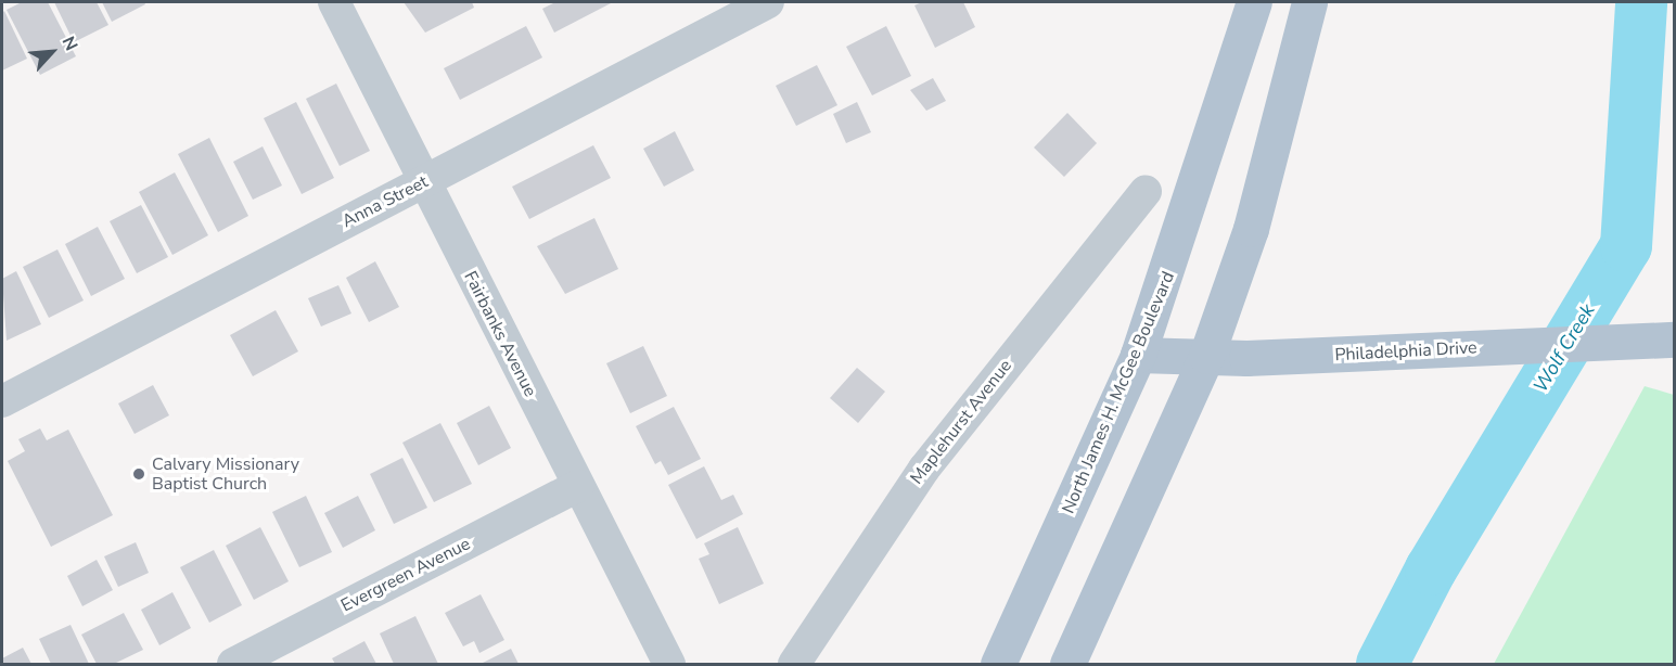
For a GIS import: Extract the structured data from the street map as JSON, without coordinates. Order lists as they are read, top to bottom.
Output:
{
  "streets": {
    "main road": ["Philadelphia Drive", "North James H. McGee Boulevard"],
    "street": [
      "Anna Street",
      "Fairbanks Avenue",
      "Maplehurst Avenue",
      "Evergreen Avenue"
    ]
  },
  "crossings": [
    ["Anna Street", "Fairbanks Avenue"],
    ["Fairbanks Avenue", "Evergreen Avenue"],
    ["Philadelphia Drive", "North James H. McGee Boulevard"]
  ],
  "water": ["Wolf Creek"],
  "places": ["Calvary Missionary Baptist Church"],
  "north": "top right"
}
